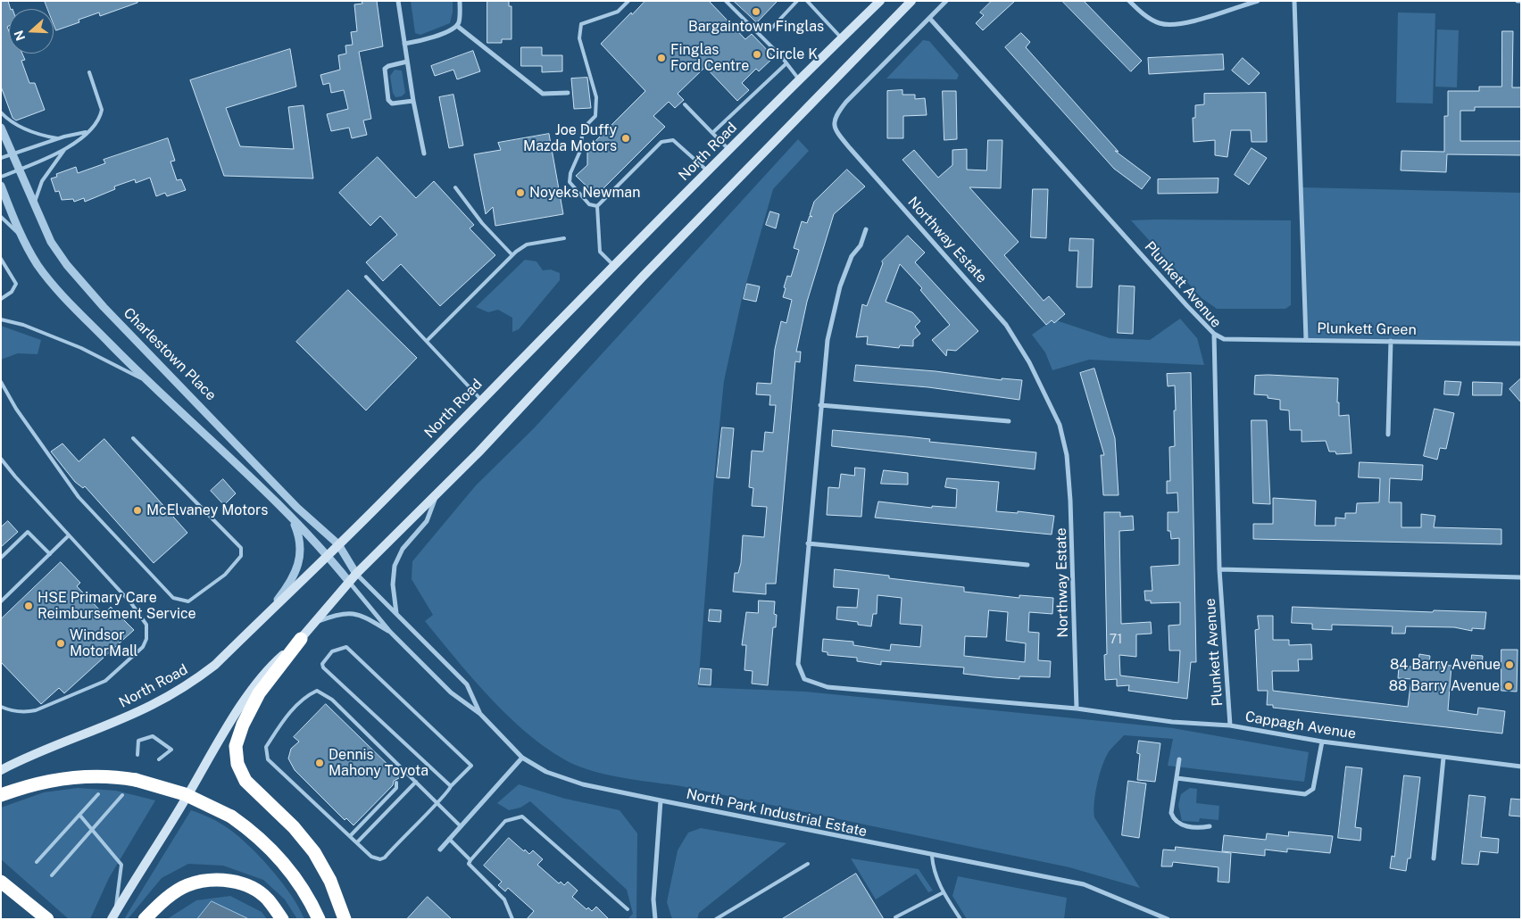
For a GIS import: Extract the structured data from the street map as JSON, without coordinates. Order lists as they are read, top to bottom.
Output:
{
  "streets": {
    "main road": ["North Road"],
    "street": [
      "Northway Estate",
      "Plunkett Avenue",
      "Plunkett Green",
      "Charlestown Place",
      "Cappagh Avenue",
      "North Park Industrial Estate"
    ]
  },
  "crossings": [
    ["North Road", "Charlestown Place"],
    ["Northway Estate", "Plunkett Avenue"],
    ["Northway Estate", "Cappagh Avenue"],
    ["Plunkett Avenue", "Plunkett Green"],
    ["Plunkett Avenue", "Cappagh Avenue"],
    ["Charlestown Place", "North Park Industrial Estate"]
  ],
  "places": [
    "Bargaintown Finglas",
    "Circle K",
    "Finglas Ford Centre",
    "Joe Duffy Mazda Motors",
    "Noyeks Newman",
    "McElvaney Motors",
    "HSE Primary Care Reimbursement Service",
    "Windsor MotorMall",
    "84 Barry Avenue",
    "88 Barry Avenue",
    "Dennis Mahony Toyota"
  ],
  "house_numbers": ["71"],
  "north": "left"
}
